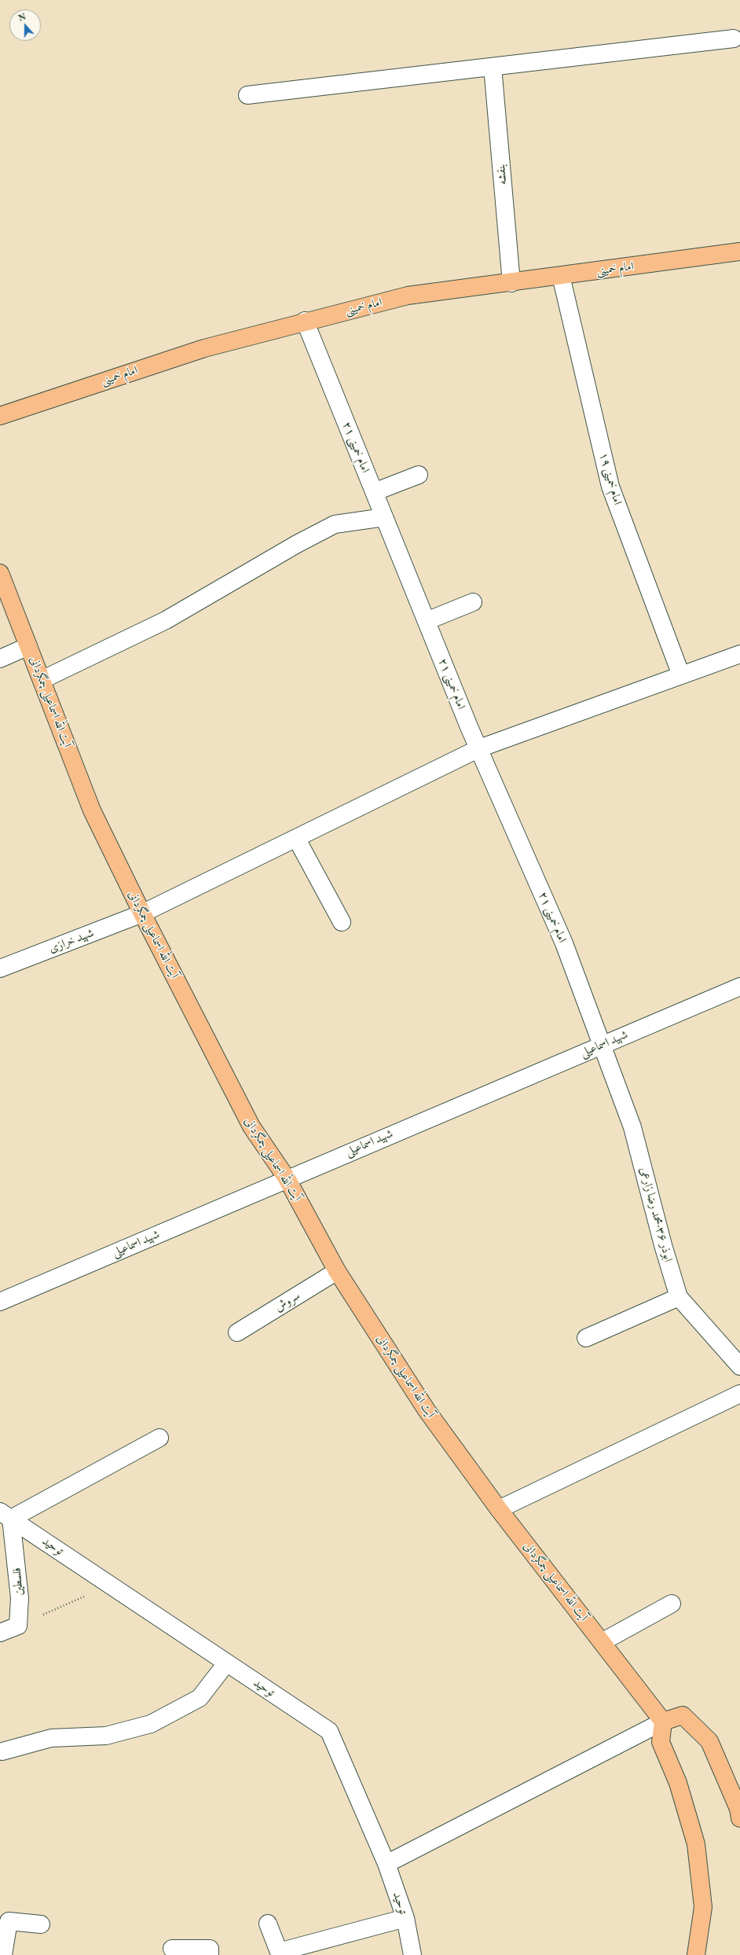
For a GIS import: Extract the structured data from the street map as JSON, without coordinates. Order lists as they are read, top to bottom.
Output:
{
  "streets": {
    "main road": ["امام خمینی", "آیت الله اسماعیلی چمگردانی"],
    "street": [
      "بنفشه",
      "امام خمینی ۲۱",
      "امام خمینی ۱۹",
      "شهید خرازی",
      "شهید اسماعیلی",
      "ابوذر ۳۶-محمد رضا زارعی",
      "سروش",
      "توحید",
      "فلسطین"
    ]
  },
  "crossings": [
    ["بنفشه", "امام خمینی"],
    ["امام خمینی", "امام خمینی ۲۱"],
    ["امام خمینی", "امام خمینی ۱۹"],
    ["امام خمینی ۲۱", "شهید خرازی"],
    ["امام خمینی ۲۱", "شهید اسماعیلی"],
    ["امام خمینی ۲۱", "ابوذر ۳۶-محمد رضا زارعی"],
    ["امام خمینی ۱۹", "شهید خرازی"],
    ["آیت الله اسماعیلی چمگردانی", "شهید خرازی"],
    ["آیت الله اسماعیلی چمگردانی", "شهید اسماعیلی"],
    ["آیت الله اسماعیلی چمگردانی", "سروش"],
    ["شهید اسماعیلی", "ابوذر ۳۶-محمد رضا زارعی"],
    ["توحید", "فلسطین"]
  ],
  "north": "top"
}
